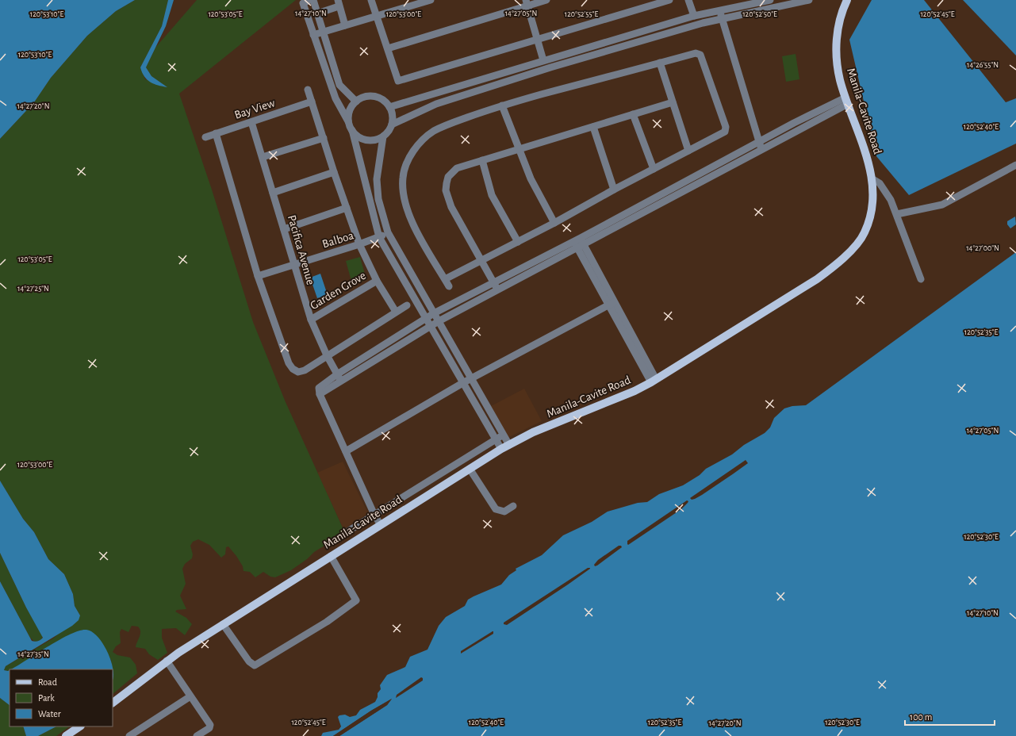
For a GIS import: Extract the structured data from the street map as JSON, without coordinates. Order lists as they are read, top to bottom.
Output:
{
  "streets": {
    "main road": ["Manila-Cavite Road"],
    "street": [
      "Bay View",
      "Balboa",
      "Pacifica Avenue",
      "Garden Grove"
    ]
  },
  "crossings": [
    ["Bay View", "Pacifica Avenue"],
    ["Balboa", "Pacifica Avenue"],
    ["Pacifica Avenue", "Garden Grove"]
  ],
  "legend": ["Road", "Park", "Water"],
  "scale_bar": "100 m",
  "coordinates": [
    "14°27'10\"N",
    "14°27'05\"N",
    "120°53'10\"E",
    "120°53'05\"E",
    "120°53'00\"E",
    "120°52'55\"E",
    "120°52'50\"E",
    "120°52'45\"E",
    "14°26'55\"N",
    "14°27'20\"N",
    "120°52'40\"E",
    "14°27'00\"N",
    "14°27'25\"N",
    "120°52'35\"E",
    "120°52'30\"E",
    "14°27'35\"N"
  ]
}
